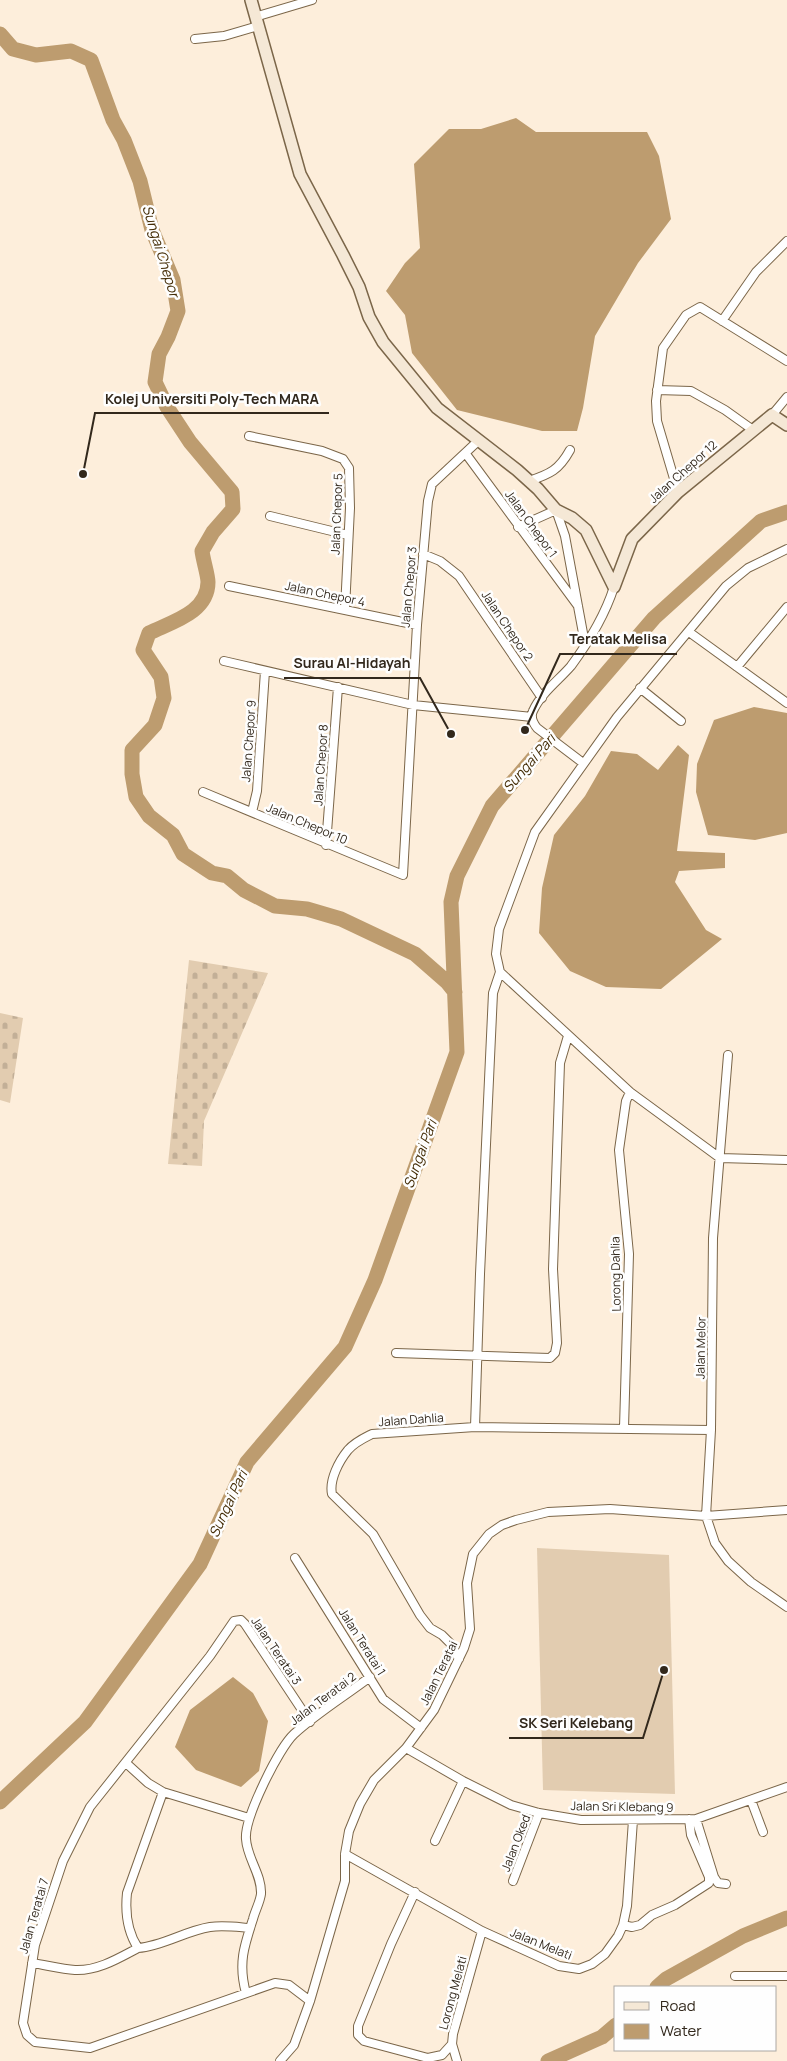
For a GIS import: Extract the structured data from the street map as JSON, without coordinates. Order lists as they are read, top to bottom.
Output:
{
  "streets": {
    "street": [
      "Jalan Chepor 12",
      "Jalan Chepor 5",
      "Jalan Chepor 1",
      "Jalan Chepor 3",
      "Jalan Chepor 4",
      "Jalan Chepor 2",
      "Jalan Chepor 9",
      "Jalan Chepor 8",
      "Jalan Chepor 10",
      "Lorong Dahlia",
      "Jalan Melor",
      "Jalan Dahlia",
      "Jalan Teratai 1",
      "Jalan Teratai 3",
      "Jalan Teratai",
      "Jalan Teratai 2",
      "Jalan Sri Klebang 9",
      "Jalan Oked",
      "Jalan Teratai 7",
      "Jalan Melati",
      "Lorong Melati"
    ]
  },
  "crossings": [
    ["Jalan Chepor 5", "Jalan Chepor 4"],
    ["Jalan Chepor 1", "Jalan Chepor 3"],
    ["Jalan Chepor 3", "Jalan Chepor 4"],
    ["Jalan Chepor 3", "Jalan Chepor 2"],
    ["Jalan Chepor 3", "Jalan Chepor 10"],
    ["Jalan Chepor 9", "Jalan Chepor 10"],
    ["Jalan Chepor 8", "Jalan Chepor 10"],
    ["Lorong Dahlia", "Jalan Dahlia"],
    ["Jalan Melor", "Jalan Dahlia"],
    ["Jalan Melor", "Jalan Teratai"],
    ["Jalan Dahlia", "Jalan Teratai"],
    ["Jalan Teratai 1", "Jalan Teratai"],
    ["Jalan Teratai 1", "Jalan Teratai 2"],
    ["Jalan Teratai 3", "Jalan Teratai 2"],
    ["Jalan Teratai 3", "Jalan Teratai 7"],
    ["Jalan Teratai", "Jalan Sri Klebang 9"],
    ["Jalan Teratai", "Jalan Teratai 7"],
    ["Jalan Teratai", "Jalan Melati"],
    ["Jalan Teratai 2", "Jalan Teratai 7"],
    ["Jalan Sri Klebang 9", "Jalan Oked"],
    ["Jalan Sri Klebang 9", "Jalan Melati"],
    ["Jalan Melati", "Lorong Melati"]
  ],
  "water": ["Sungai Chepor", "Sungai Pari"],
  "places": [
    "Kolej Universiti Poly-Tech MARA",
    "Teratak Melisa",
    "Surau Al-Hidayah",
    "SK Seri Kelebang"
  ],
  "legend": ["Road", "Water"]
}
